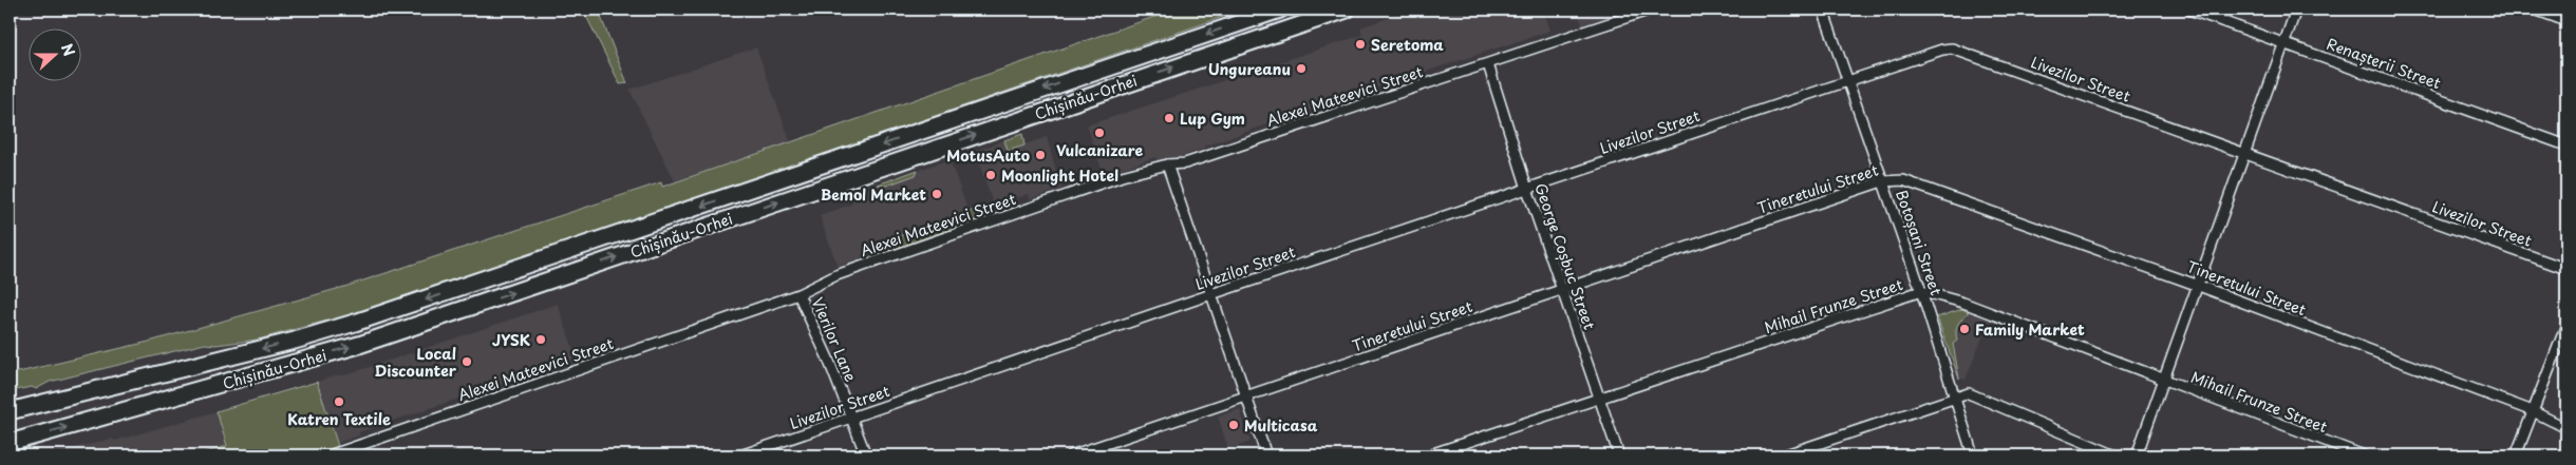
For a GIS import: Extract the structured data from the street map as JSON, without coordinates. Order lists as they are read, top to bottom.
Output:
{
  "streets": {
    "highway": ["Chișinău-Orhei"],
    "street": [
      "Renașterii Street",
      "Livezilor Street",
      "Alexei Mateevici Street",
      "Tineretului Street",
      "Botoșani Street",
      "George Coșbuc Street",
      "Mihail Frunze Street",
      "Vierilor Lane"
    ]
  },
  "crossings": [
    ["Livezilor Street", "Botoșani Street"],
    ["Livezilor Street", "George Coșbuc Street"],
    ["Livezilor Street", "Vierilor Lane"],
    ["Alexei Mateevici Street", "George Coșbuc Street"],
    ["Alexei Mateevici Street", "Vierilor Lane"],
    ["Tineretului Street", "Botoșani Street"],
    ["Tineretului Street", "George Coșbuc Street"],
    ["Botoșani Street", "Mihail Frunze Street"],
    ["George Coșbuc Street", "Mihail Frunze Street"]
  ],
  "places": [
    "Seretoma",
    "Ungureanu",
    "Lup Gym",
    "Vulcanizare",
    "MotusAuto",
    "Moonlight Hotel",
    "Bemol Market",
    "Family Market",
    "JYSK",
    "Local Discounter",
    "Katren Textile",
    "Multicasa"
  ],
  "north": "right"
}
